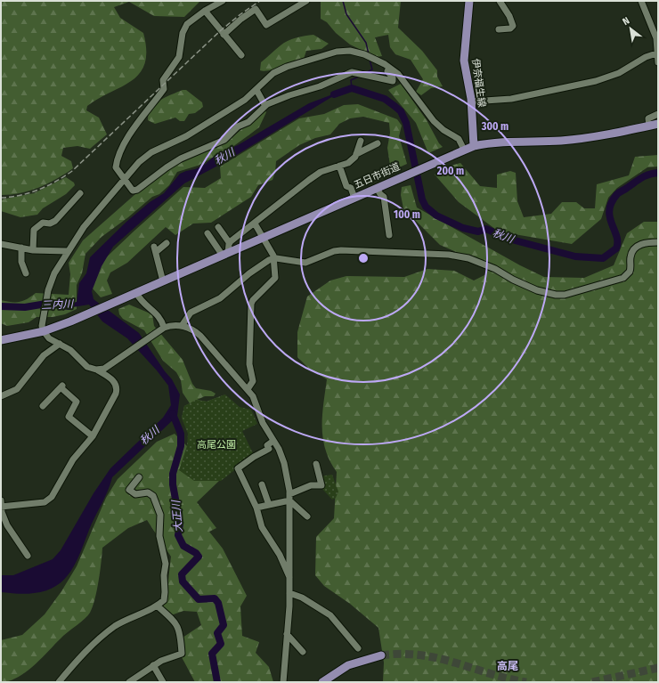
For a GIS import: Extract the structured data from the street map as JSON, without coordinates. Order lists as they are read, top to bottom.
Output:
{
  "streets": {
    "main road": ["伊奈福生線", "五日市街道"]
  },
  "crossings": [
    ["伊奈福生線", "五日市街道"]
  ],
  "districts": ["高尾"],
  "water": ["秋川", "三内川", "大正川"],
  "parks": ["高尾公園"],
  "north": "top left",
  "rings": ["300 m", "200 m", "100 m"]
}
